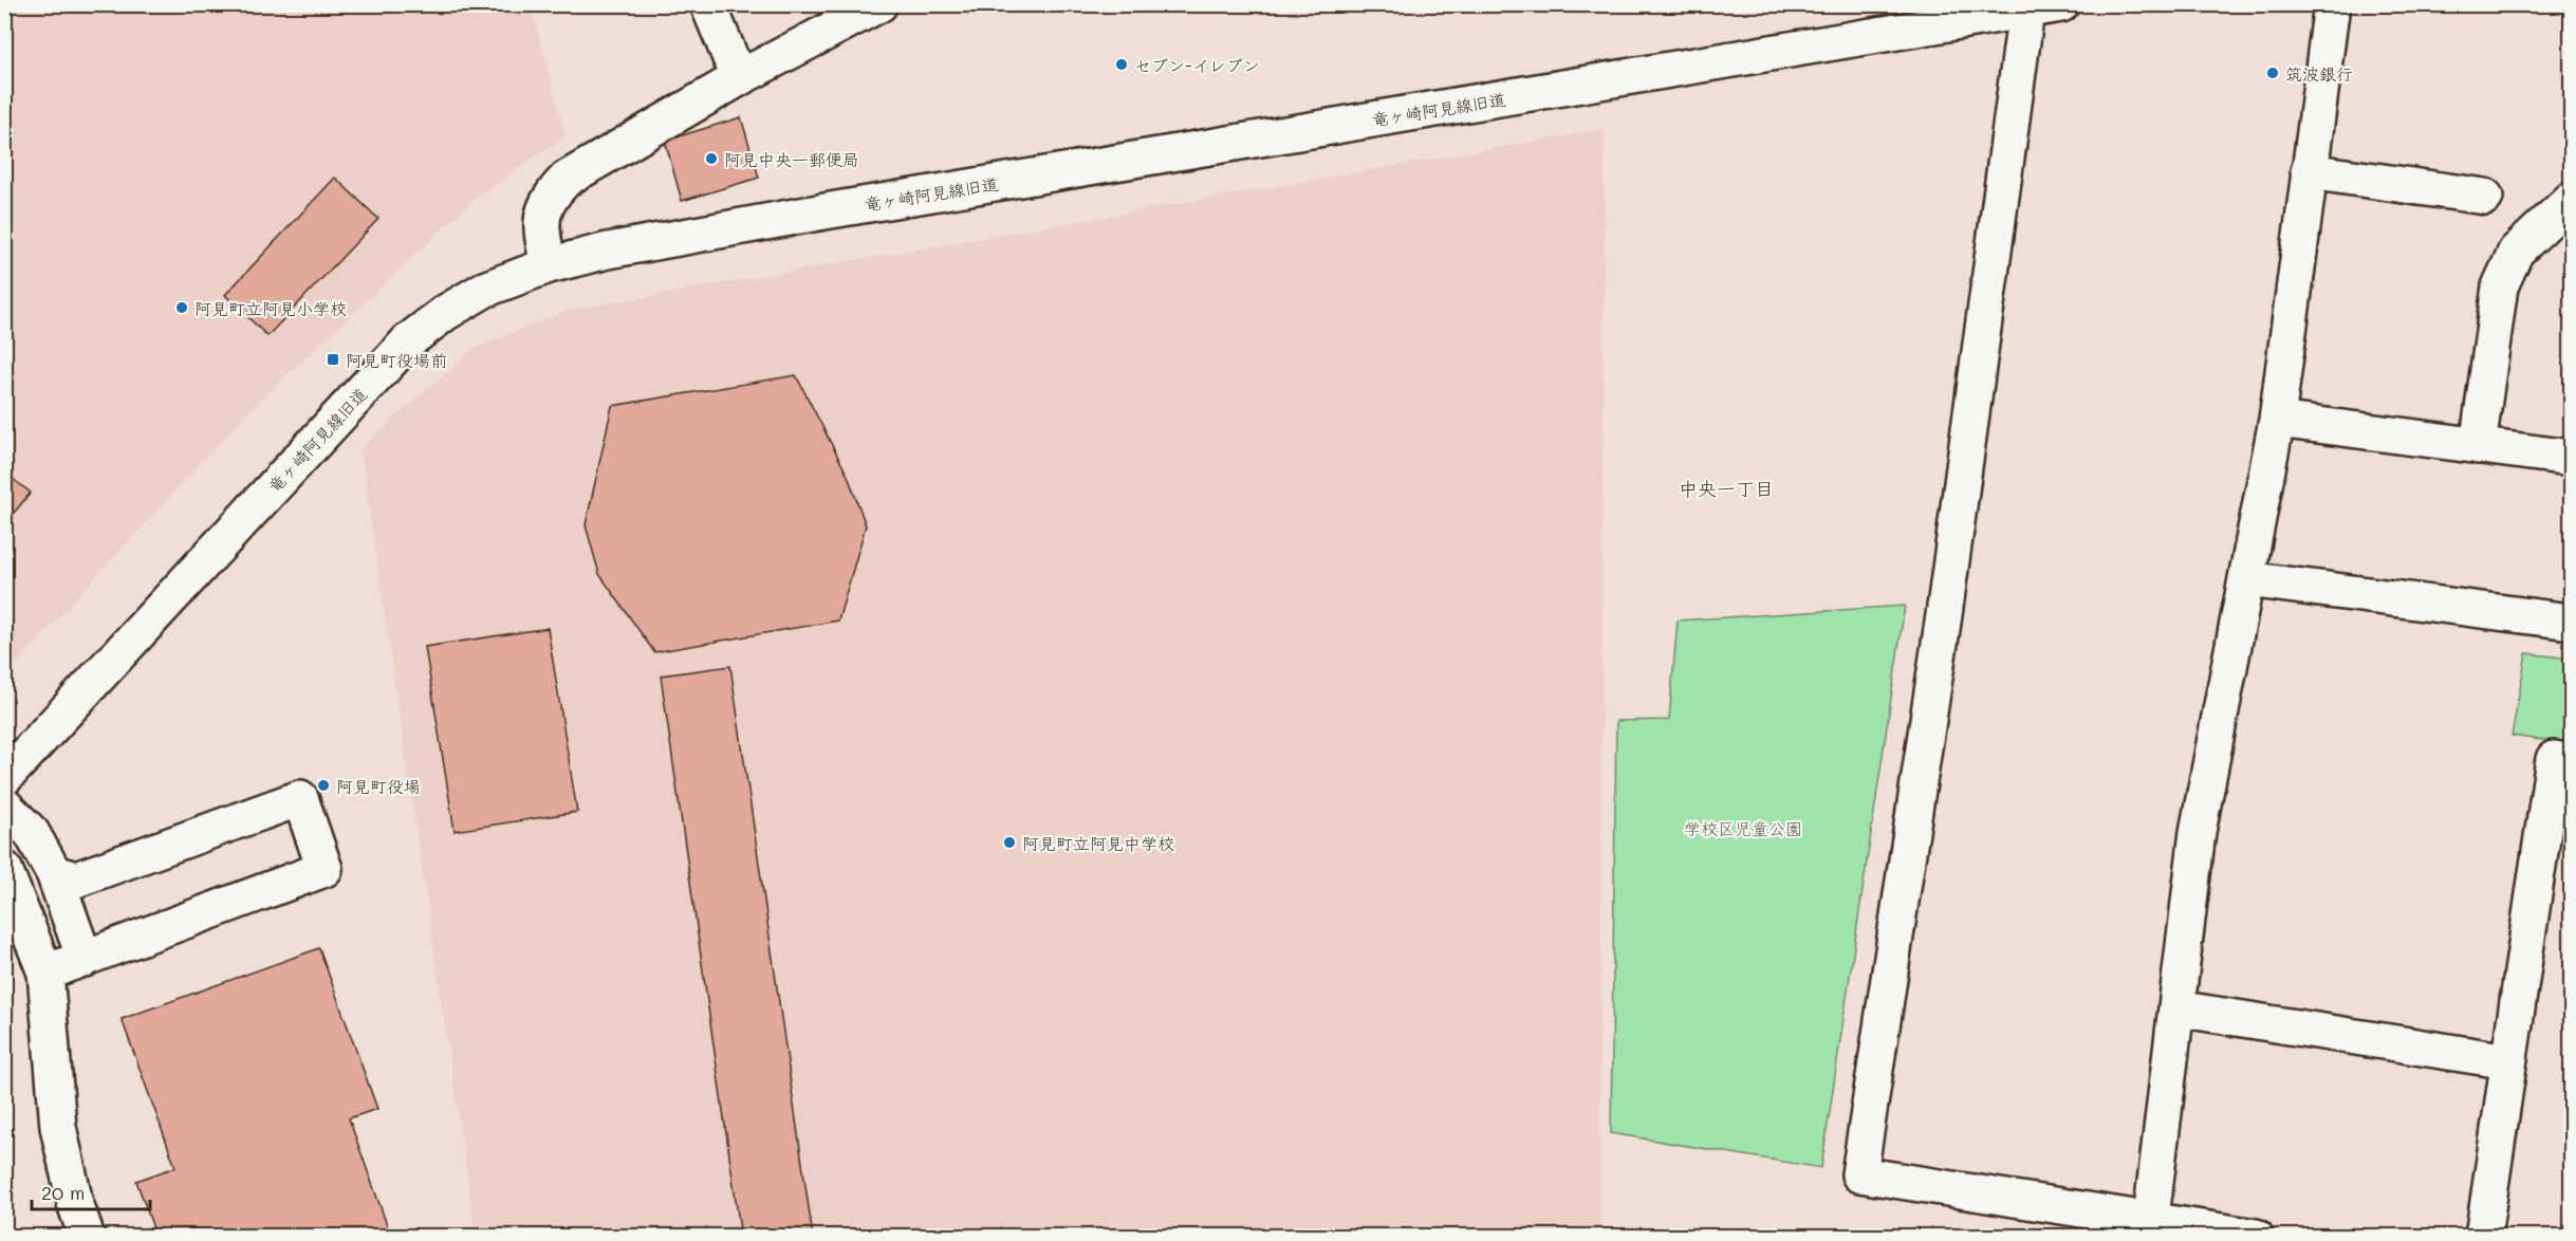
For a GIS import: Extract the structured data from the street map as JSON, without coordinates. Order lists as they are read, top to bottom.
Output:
{
  "streets": {
    "street": ["竜ヶ崎阿見線旧道"]
  },
  "districts": ["中央一丁目"],
  "parks": ["学校区児童公園"],
  "places": {
    "other": [
      "セブン-イレブン",
      "筑波銀行",
      "阿見中央一郵便局",
      "阿見町立阿見小学校",
      "阿見町役場",
      "阿見町立阿見中学校"
    ],
    "transit": ["阿見町役場前"]
  },
  "scale_bar": "20 m"
}
